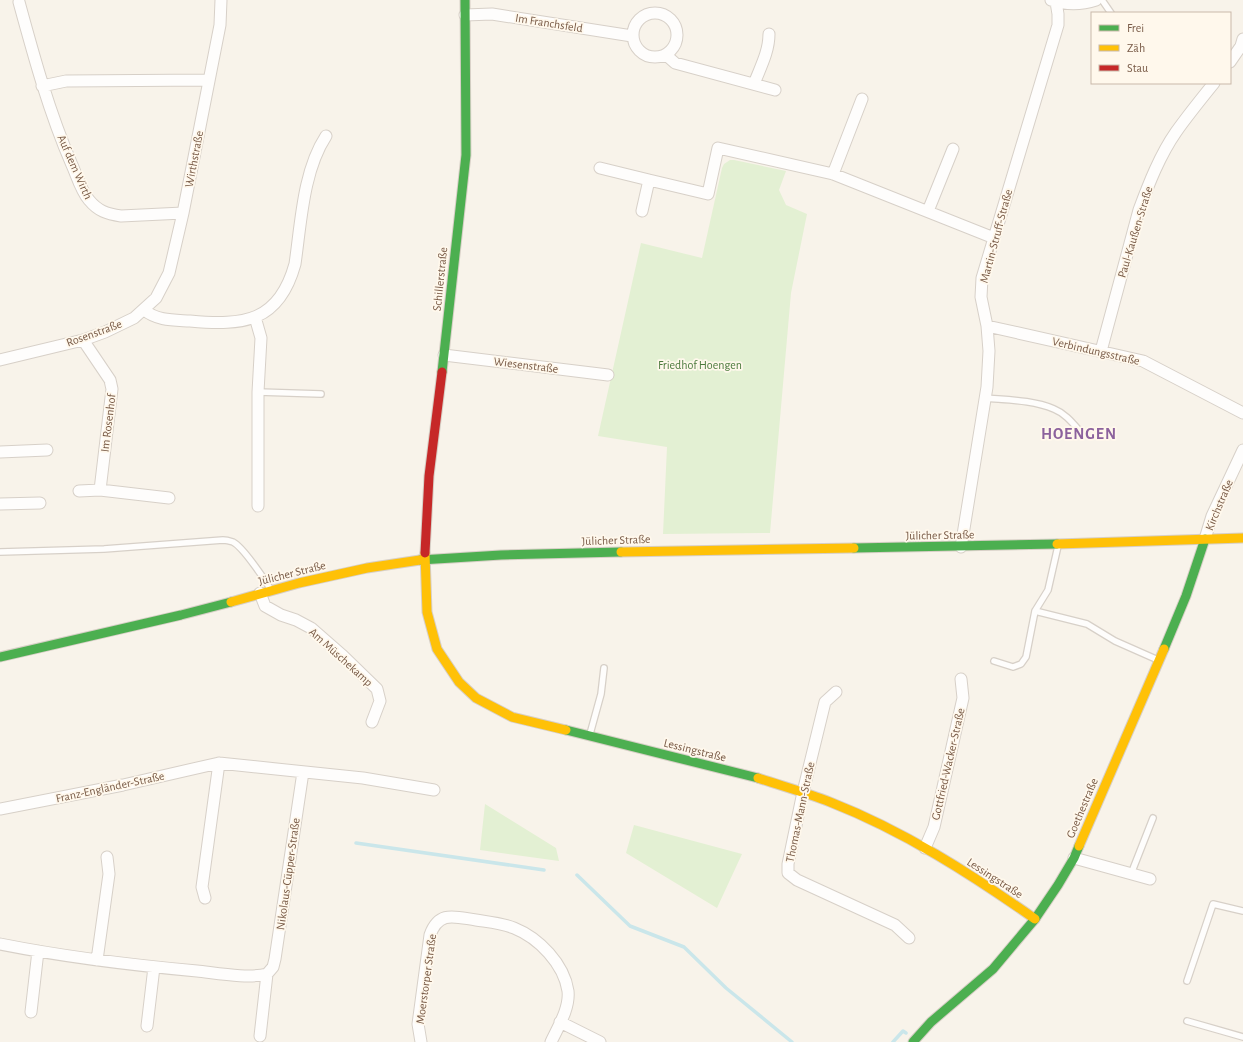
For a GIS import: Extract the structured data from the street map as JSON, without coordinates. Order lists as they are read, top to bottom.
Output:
{
  "streets": {
    "street": [
      "Im Franchsfeld",
      "Wirthstraße",
      "Auf dem Wirth",
      "Paul-Kaußen-Straße",
      "Martin-Struff-Straße",
      "Schillerstraße",
      "Rosenstraße",
      "Verbindungsstraße",
      "Wiesenstraße",
      "Im Rosenhof",
      "Kirchstraße",
      "Jülicher Straße",
      "Am Müschekamp",
      "Lessingstraße",
      "Gottfried-Wacker-Straße",
      "Franz-Engländer-Straße",
      "Goethestraße",
      "Thomas-Mann-Straße",
      "Nikolaus-Cüpper-Straße",
      "Moerstorper Straße"
    ]
  },
  "crossings": [
    ["Im Franchsfeld", "Schillerstraße"],
    ["Wirthstraße", "Auf dem Wirth"],
    ["Wirthstraße", "Rosenstraße"],
    ["Paul-Kaußen-Straße", "Verbindungsstraße"],
    ["Martin-Struff-Straße", "Verbindungsstraße"],
    ["Martin-Struff-Straße", "Jülicher Straße"],
    ["Schillerstraße", "Wiesenstraße"],
    ["Schillerstraße", "Jülicher Straße"],
    ["Schillerstraße", "Lessingstraße"],
    ["Rosenstraße", "Im Rosenhof"],
    ["Kirchstraße", "Jülicher Straße"],
    ["Kirchstraße", "Goethestraße"],
    ["Jülicher Straße", "Am Müschekamp"],
    ["Jülicher Straße", "Lessingstraße"],
    ["Jülicher Straße", "Goethestraße"],
    ["Lessingstraße", "Gottfried-Wacker-Straße"],
    ["Lessingstraße", "Goethestraße"],
    ["Lessingstraße", "Thomas-Mann-Straße"],
    ["Franz-Engländer-Straße", "Nikolaus-Cüpper-Straße"]
  ],
  "districts": ["HOENGEN"],
  "parks": ["Friedhof Hoengen"],
  "legend": ["Frei", "Zäh", "Stau"]
}
